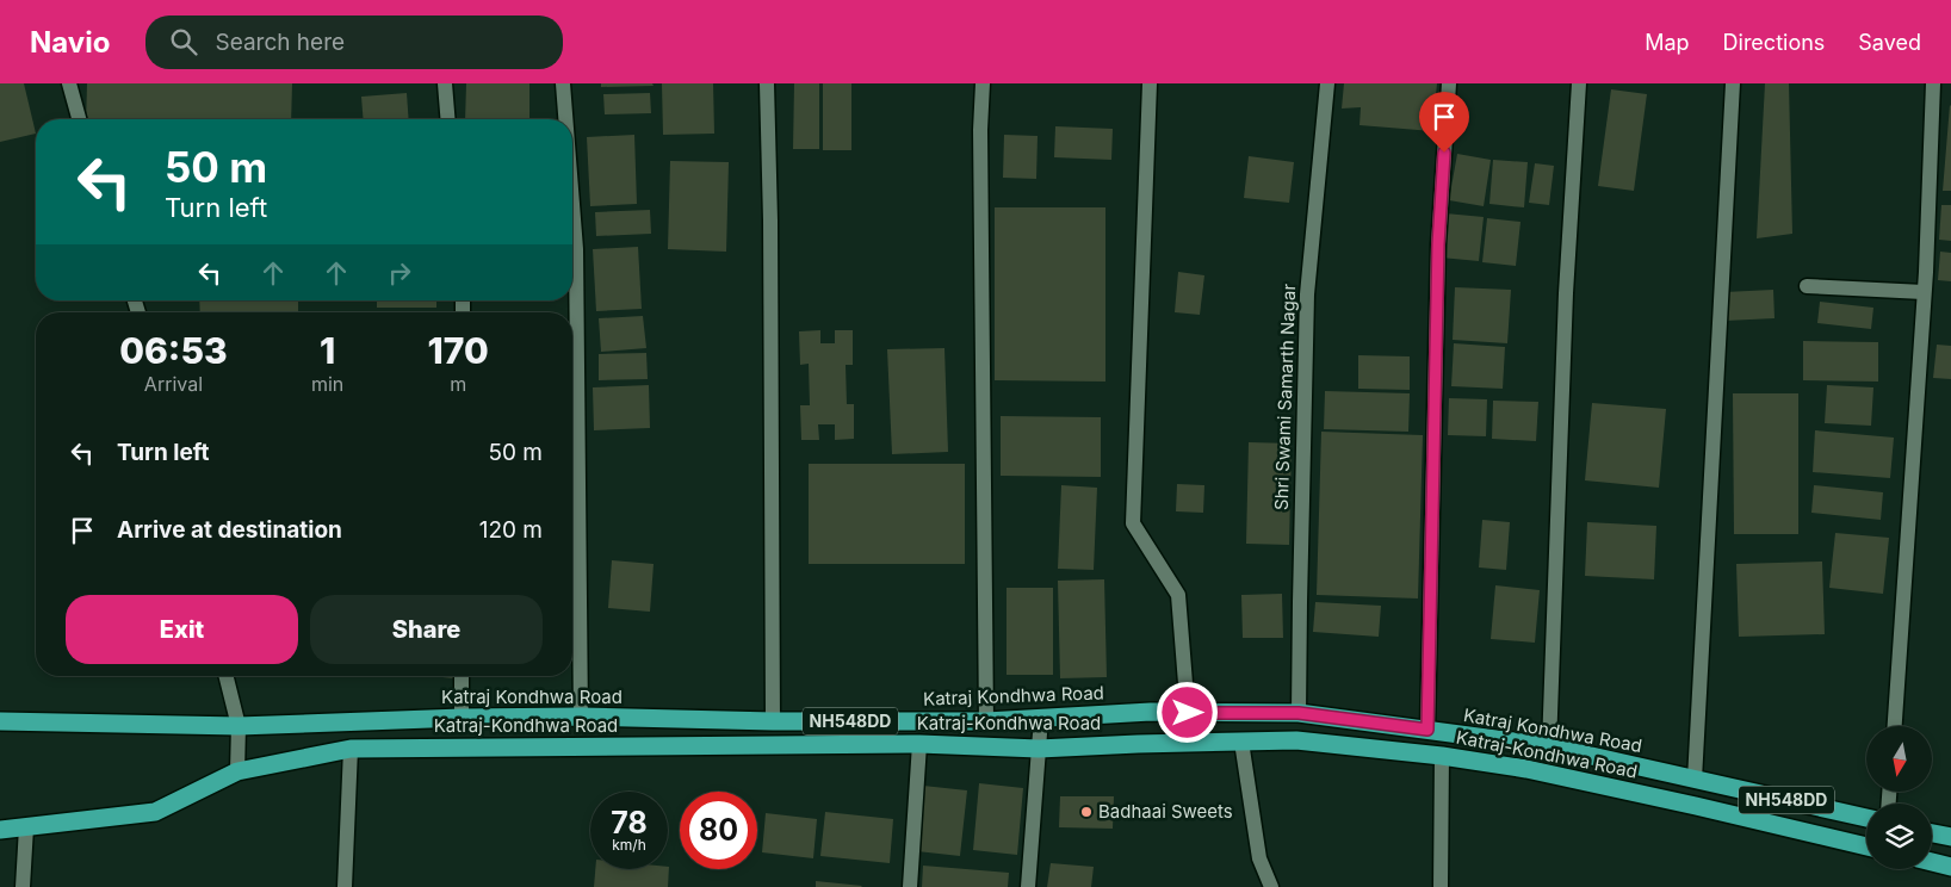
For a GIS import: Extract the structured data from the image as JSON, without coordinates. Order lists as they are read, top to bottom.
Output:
{
  "streets": {
    "highway": ["Katraj Kondhwa Road", "NH548DD", "Katraj-Kondhwa Road"],
    "street": ["Shri Swami Samarth Nagar"]
  },
  "crossings": [
    ["Shri Swami Samarth Nagar", "Katraj Kondhwa Road"]
  ],
  "places": ["Badhaai Sweets"],
  "north": "bottom",
  "page": {
    "header": "Navio",
    "search": "Search here",
    "nav": ["Map", "Directions", "Saved"],
    "turn": ["50 m", "Turn left"],
    "eta": [
      "06:53",
      "Arrival",
      "1",
      "min",
      "170",
      "m"
    ],
    "list": [
      {
        "name": "Turn left",
        "value": "50 m"
      },
      {
        "name": "Arrive at destination",
        "value": "120 m"
      }
    ],
    "buttons": ["Exit", "Share"],
    "speed": "78 km/h",
    "limit": "80"
  }
}
